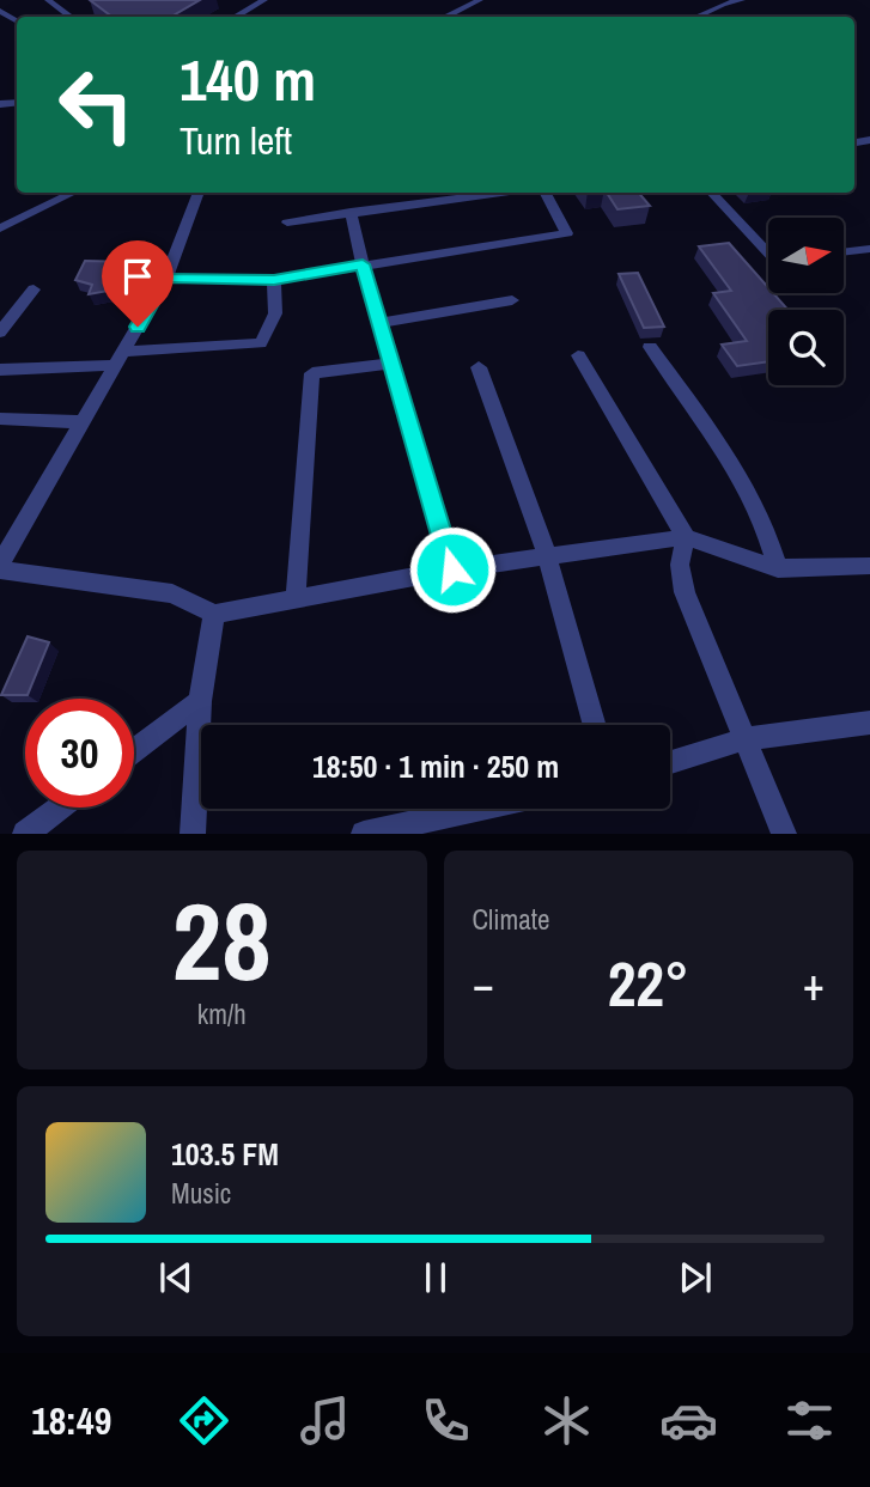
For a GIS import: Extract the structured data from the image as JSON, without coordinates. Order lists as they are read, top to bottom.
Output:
{
  "north": "right",
  "page": {
    "turn": ["140 m", "Turn left"],
    "limit": "30",
    "trip": "18:50 · 1 min · 250 m",
    "tile": [
      ["28", "km/h"],
      "Climate"
    ],
    "heat": ["−", "22°", "+"],
    "song": ["103.5 FM", "Music"],
    "tabs": "18:49"
  }
}
